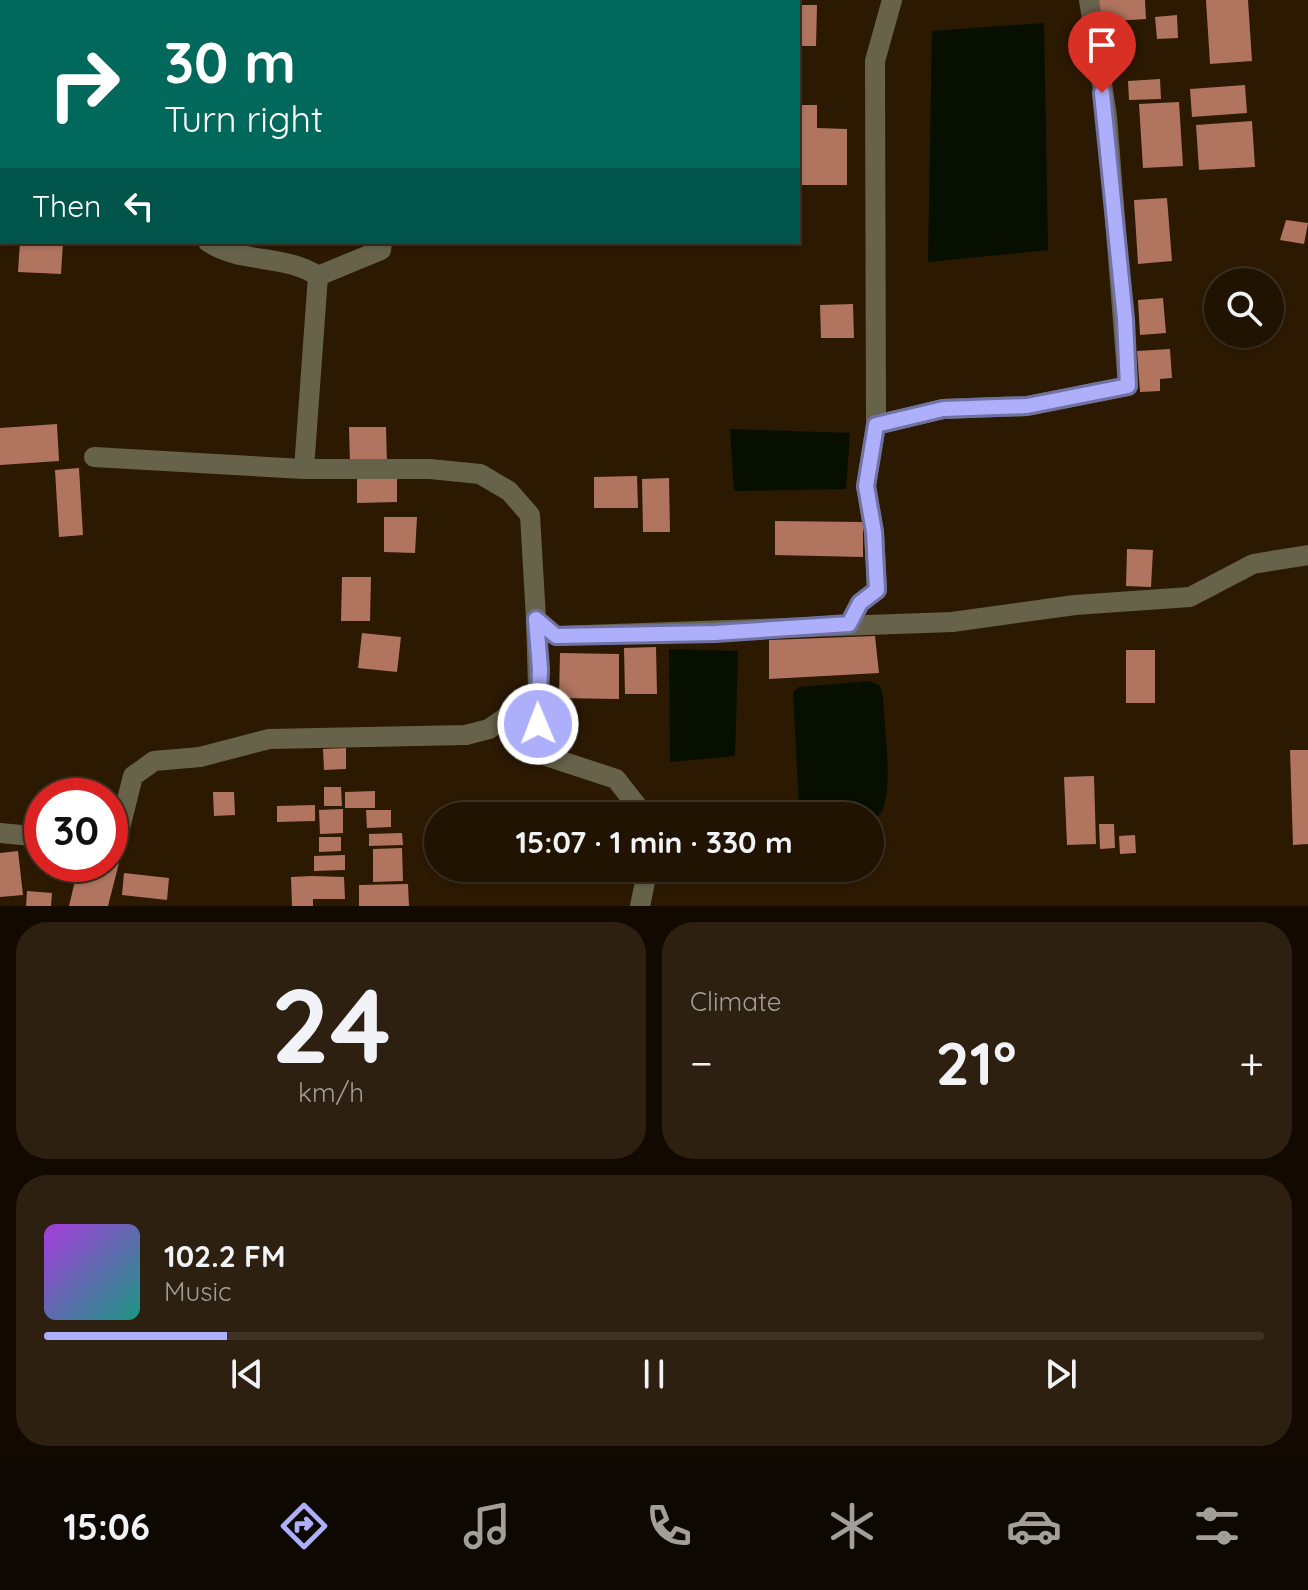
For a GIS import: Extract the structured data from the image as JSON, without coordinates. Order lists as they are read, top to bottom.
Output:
{
  "page": {
    "turn": ["30 m", "Turn right"],
    "then": "Then",
    "limit": "30",
    "trip": "15:07 · 1 min · 330 m",
    "tile": [
      ["24", "km/h"],
      "Climate"
    ],
    "heat": ["−", "21°", "+"],
    "song": ["102.2 FM", "Music"],
    "tabs": "15:06"
  }
}
